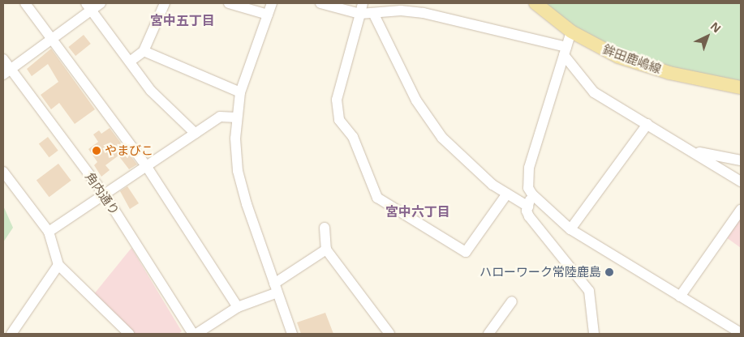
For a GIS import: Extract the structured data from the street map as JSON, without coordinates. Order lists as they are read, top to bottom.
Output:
{
  "streets": {
    "main road": ["鉾田鹿嶋線"],
    "street": ["角内通り"]
  },
  "districts": ["宮中五丁目", "宮中六丁目"],
  "places": ["やまびこ", "ハローワーク常陸鹿島"],
  "north": "top right"
}
